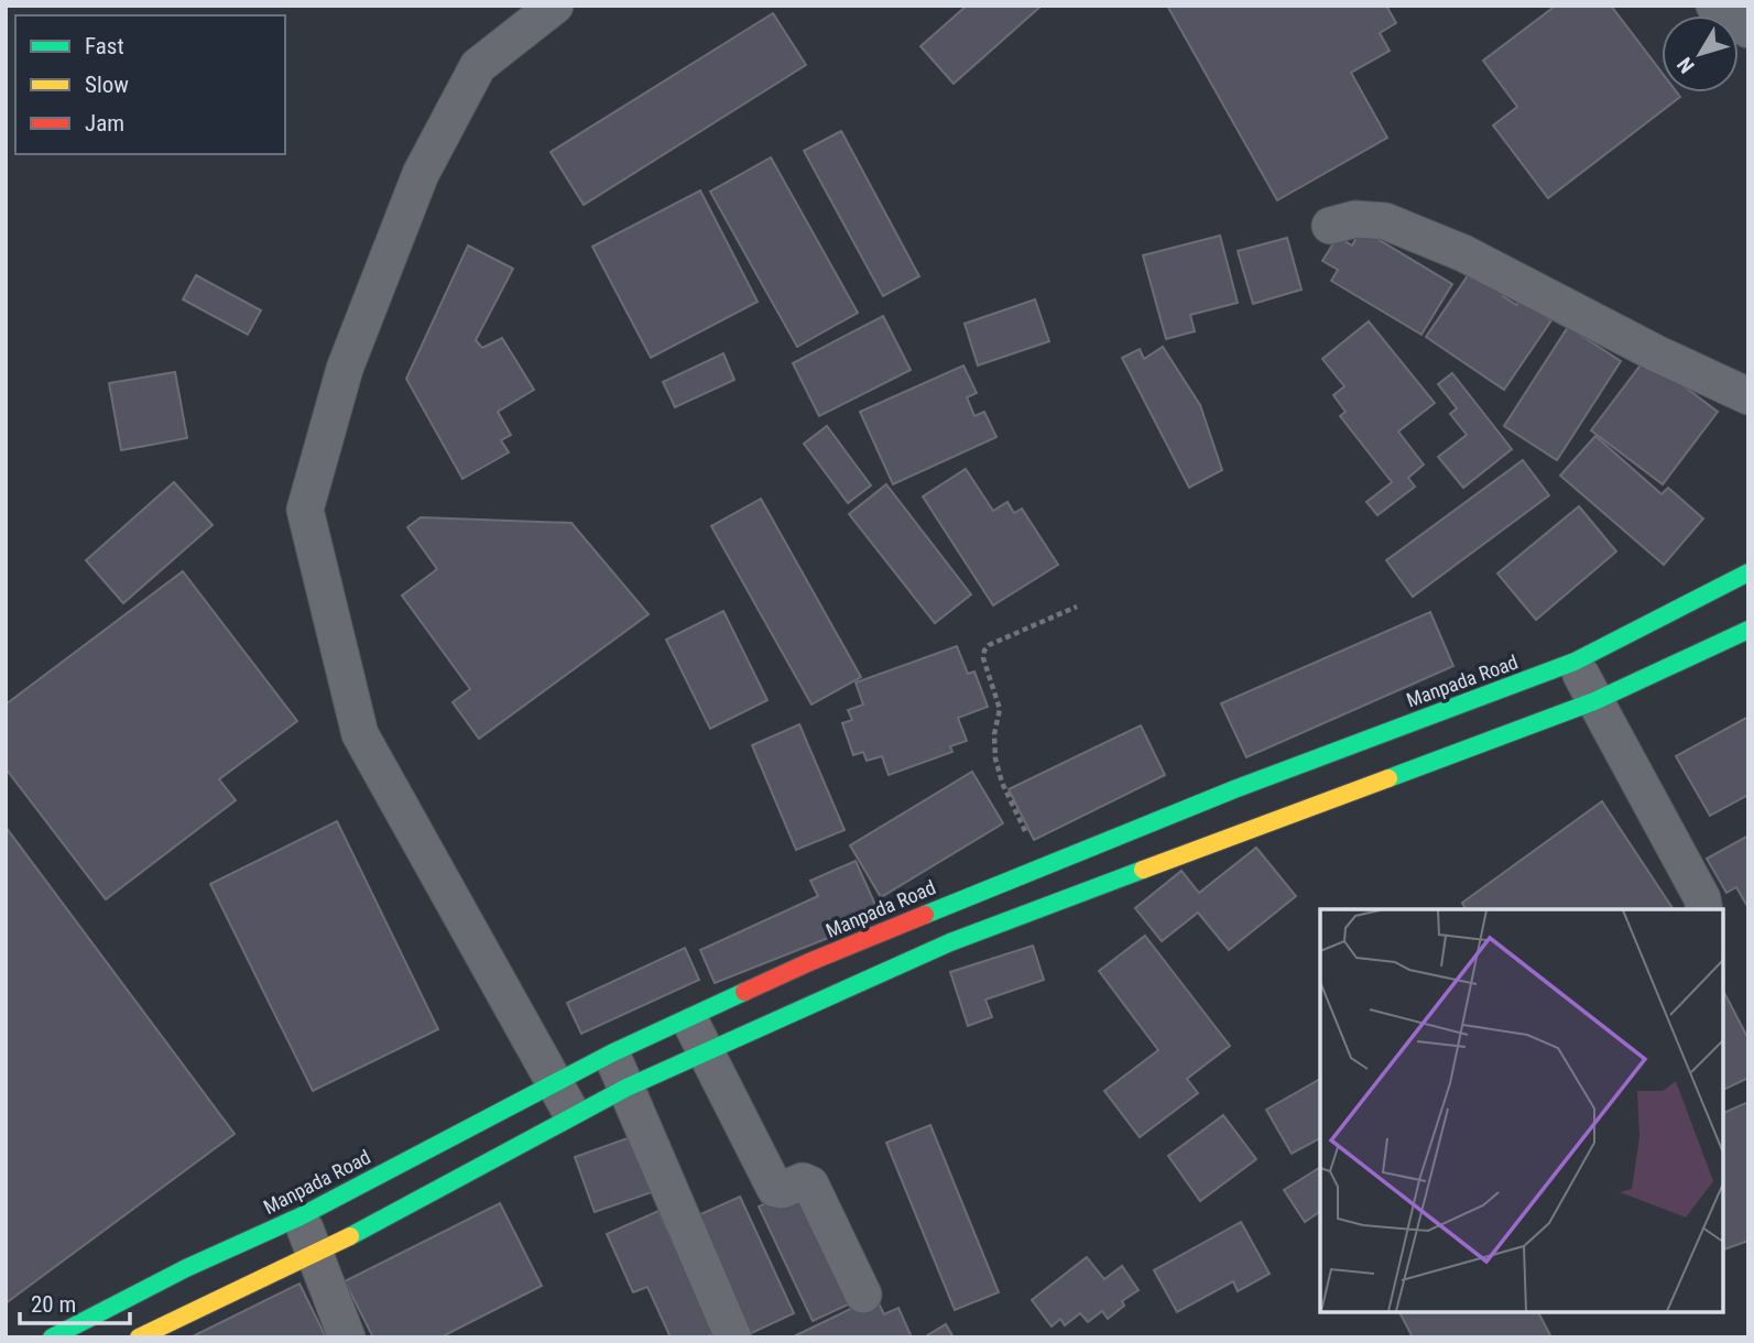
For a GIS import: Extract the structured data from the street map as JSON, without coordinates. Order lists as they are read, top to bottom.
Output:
{
  "streets": {
    "main road": ["Manpada Road"]
  },
  "legend": ["Fast", "Slow", "Jam"],
  "scale_bar": "20 m",
  "north": "bottom left"
}
